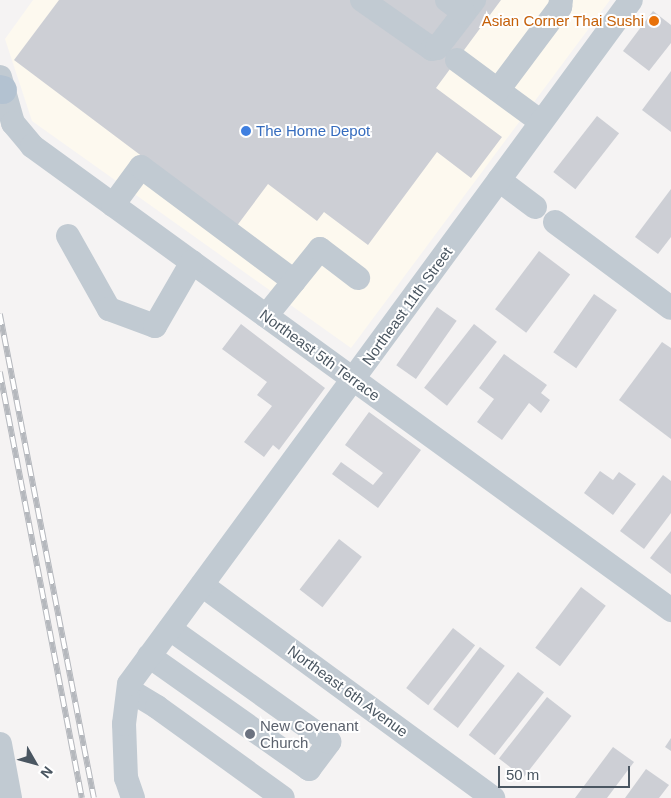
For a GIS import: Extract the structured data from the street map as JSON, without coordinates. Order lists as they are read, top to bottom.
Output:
{
  "streets": {
    "street": ["Northeast 11th Street", "Northeast 5th Terrace", "Northeast 6th Avenue"]
  },
  "crossings": [
    ["Northeast 11th Street", "Northeast 5th Terrace"],
    ["Northeast 11th Street", "Northeast 6th Avenue"]
  ],
  "places": ["Asian Corner Thai Sushi", "The Home Depot", "New Covenant Church"],
  "scale_bar": "50 m",
  "north": "bottom right"
}
